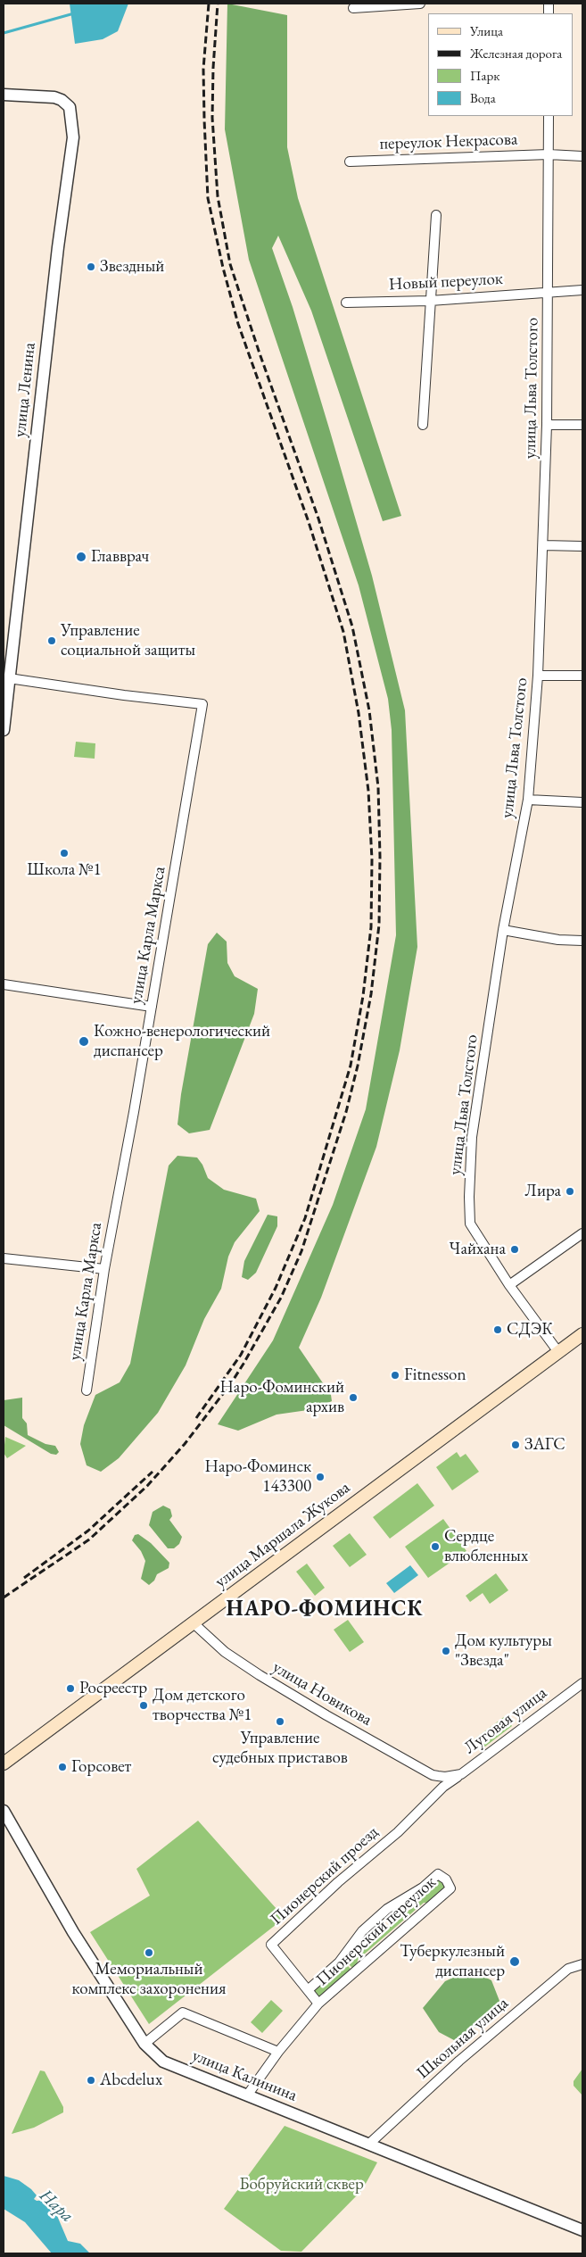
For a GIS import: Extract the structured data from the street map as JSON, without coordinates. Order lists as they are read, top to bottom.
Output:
{
  "streets": {
    "main road": ["улица Маршала Жукова"],
    "street": [
      "переулок Некрасова",
      "Новый переулок",
      "улица Льва Толстого",
      "улица Ленина",
      "улица Карла Маркса",
      "улица Новикова",
      "Луговая улица",
      "Пионерский проезд",
      "Пионерский переулок",
      "Школьная улица",
      "улица Калинина"
    ]
  },
  "crossings": [
    ["переулок Некрасова", "улица Льва Толстого"],
    ["Новый переулок", "улица Льва Толстого"],
    ["улица Льва Толстого", "улица Маршала Жукова"],
    ["улица Ленина", "улица Карла Маркса"],
    ["улица Маршала Жукова", "улица Новикова"],
    ["улица Новикова", "Луговая улица"],
    ["Луговая улица", "Пионерский проезд"],
    ["Пионерский проезд", "Пионерский переулок"],
    ["Школьная улица", "улица Калинина"]
  ],
  "districts": ["НАРО-ФОМИНСК"],
  "water": ["Нара"],
  "parks": ["Бобруйский сквер"],
  "places": [
    "Звездный",
    "Главврач",
    "Управление социальной защиты",
    "Школа №1",
    "Кожно-венерологический диспансер",
    "Лира",
    "Чайхана",
    "СДЭК",
    "Fitnesson",
    "Наро-Фоминский архив",
    "ЗАГС",
    "Наро-Фоминск 143300",
    "Сердце влюбленных",
    "Дом культуры \"Звезда\"",
    "Росреестр",
    "Дом детского творчества №1",
    "Управление судебных приставов",
    "Горсовет",
    "Мемориальный комплекс захоронения",
    "Туберкулезный диспансер",
    "Abcdelux"
  ],
  "legend": [
    "Улица",
    "Железная дорога",
    "Парк",
    "Вода"
  ]
}
